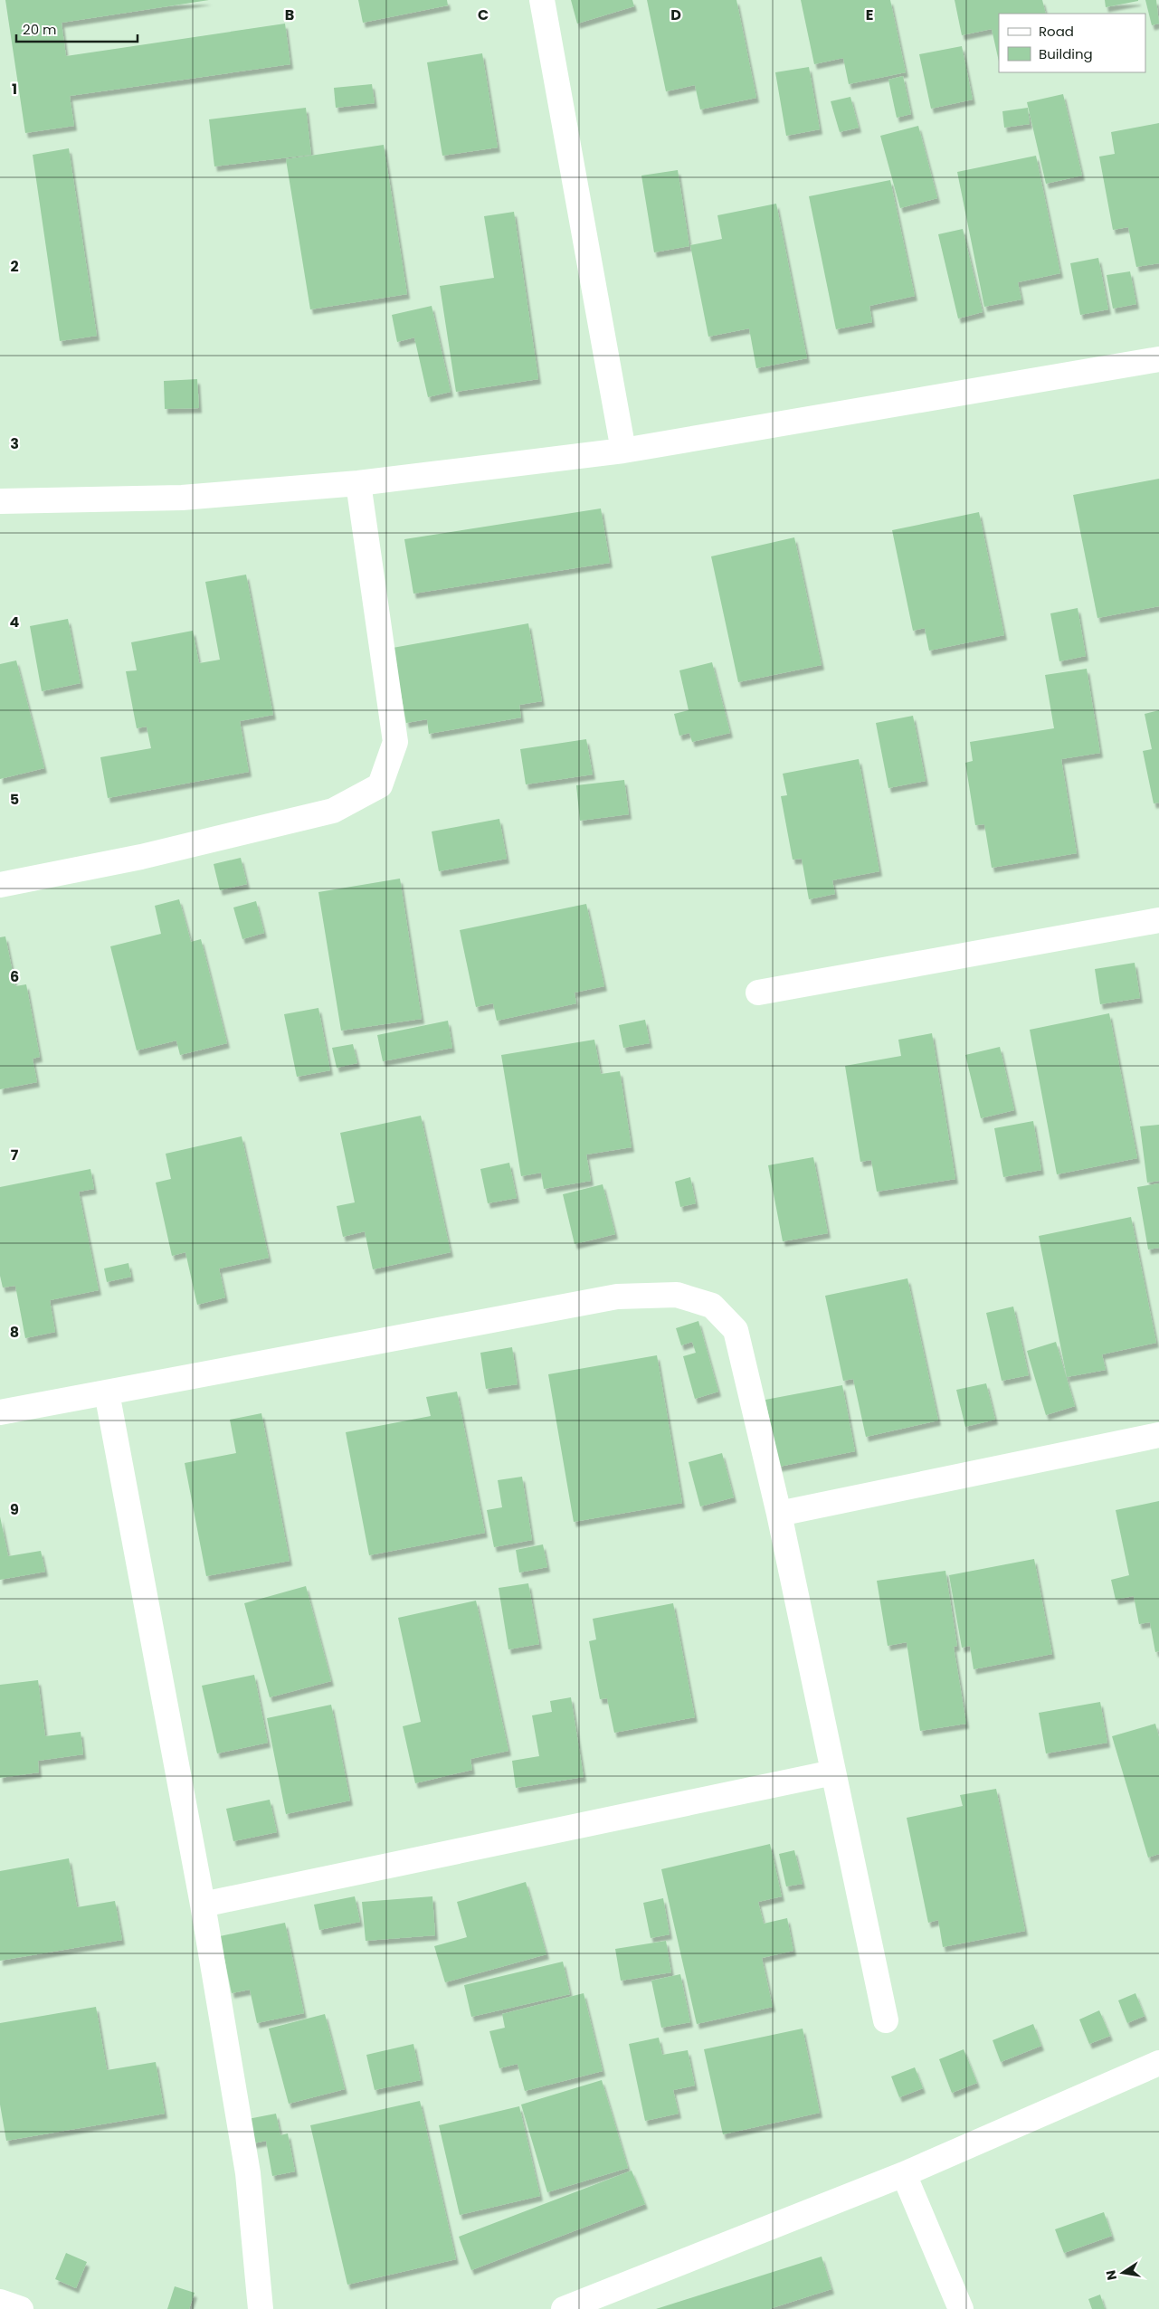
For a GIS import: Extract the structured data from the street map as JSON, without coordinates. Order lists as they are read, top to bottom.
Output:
{
  "legend": ["Road", "Building"],
  "scale_bar": "20 m",
  "north": "left",
  "grid": {
    "columns": [
      "B",
      "C",
      "D",
      "E"
    ],
    "rows": [
      "1",
      "2",
      "3",
      "4",
      "5",
      "6",
      "7",
      "8",
      "9"
    ]
  }
}
